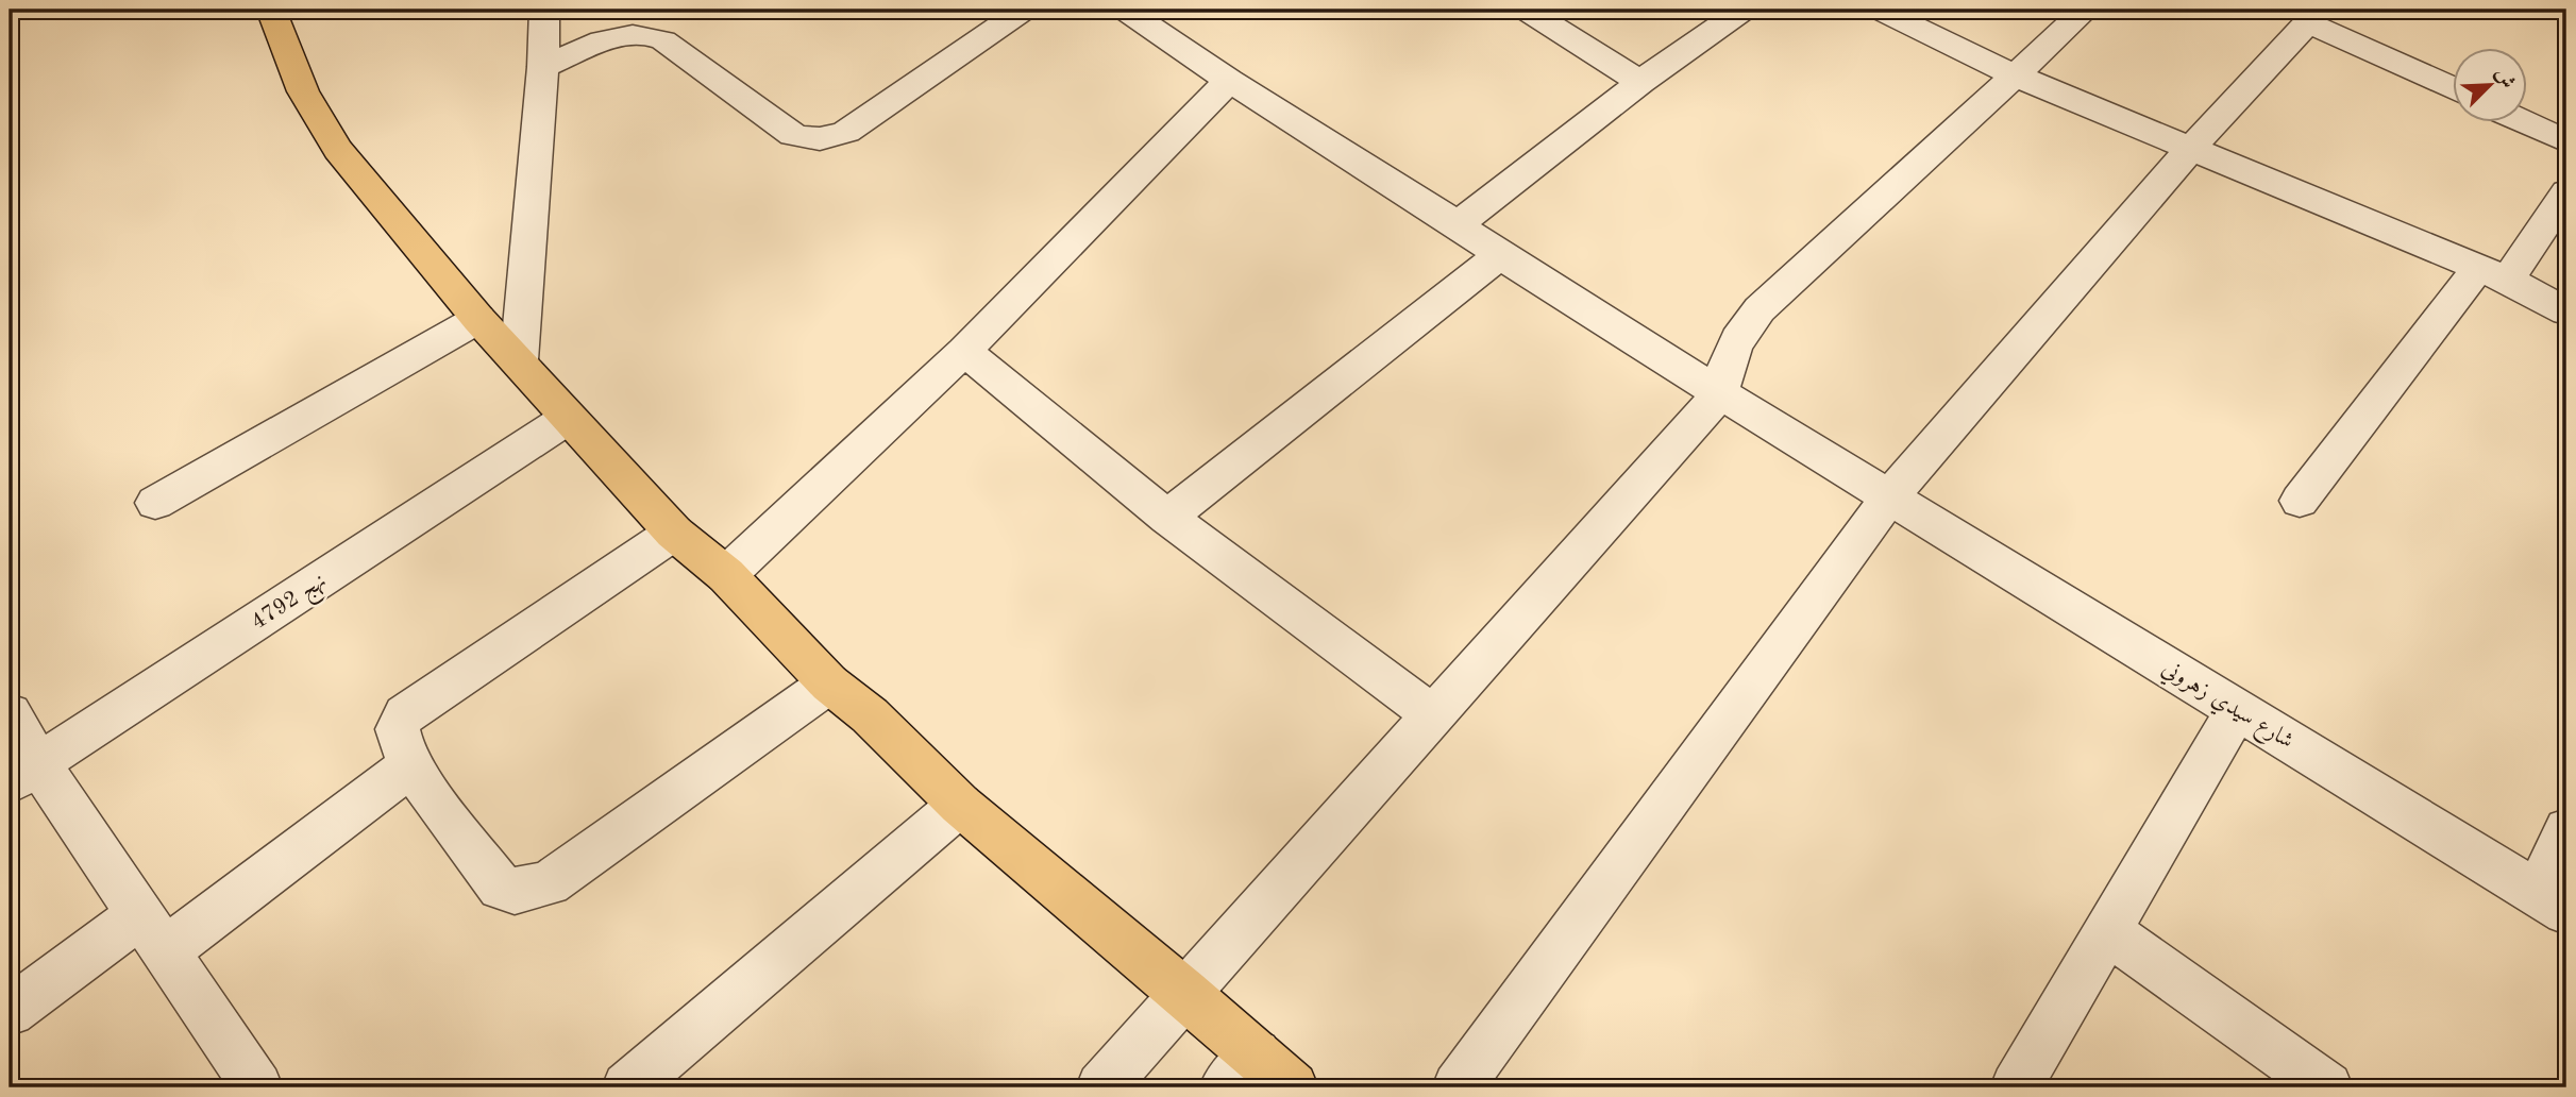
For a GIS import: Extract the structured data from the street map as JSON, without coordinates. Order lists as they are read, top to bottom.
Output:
{
  "streets": {
    "street": ["نهج 4792", "شارع سيدي زهروني"]
  },
  "north": "top right"
}
